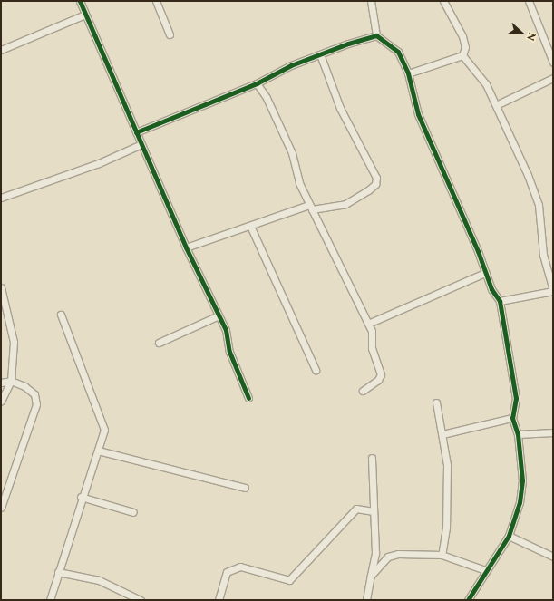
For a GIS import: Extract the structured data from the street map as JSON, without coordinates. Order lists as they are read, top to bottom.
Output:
{
  "north": "right"
}
